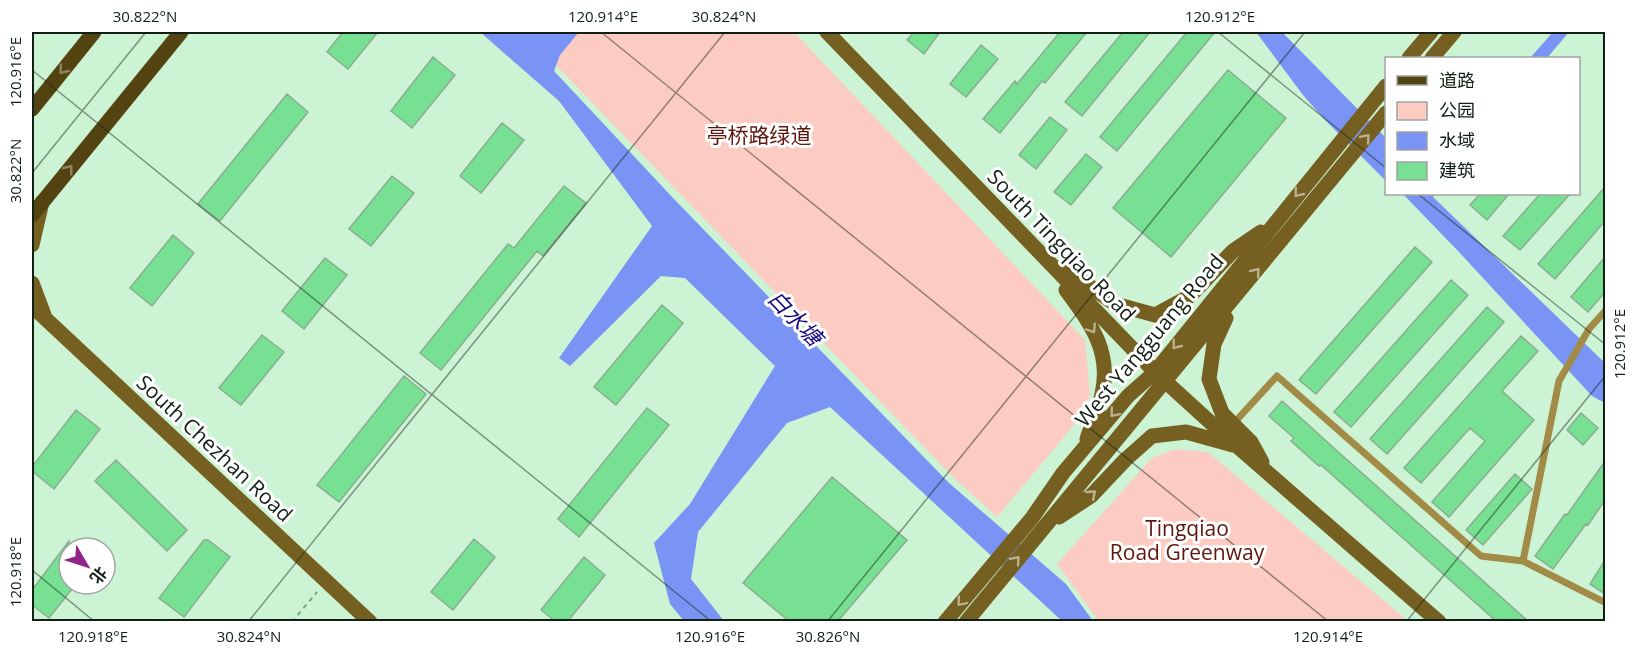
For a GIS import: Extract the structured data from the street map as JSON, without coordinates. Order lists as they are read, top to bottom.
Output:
{
  "streets": {
    "street": ["South Tingqiao Road", "West Yangguang Road", "South Chezhan Road"]
  },
  "crossings": [
    ["South Tingqiao Road", "West Yangguang Road"]
  ],
  "water": ["白水塘"],
  "parks": ["亭桥路绿道", "Tingqiao Road Greenway"],
  "legend": [
    "道路",
    "公园",
    "水域",
    "建筑"
  ],
  "north": "bottom right",
  "coordinates": [
    "30.822°N",
    "120.914°E",
    "30.824°N",
    "120.912°E",
    "120.916°E",
    "120.918°E",
    "30.826°N"
  ]
}
